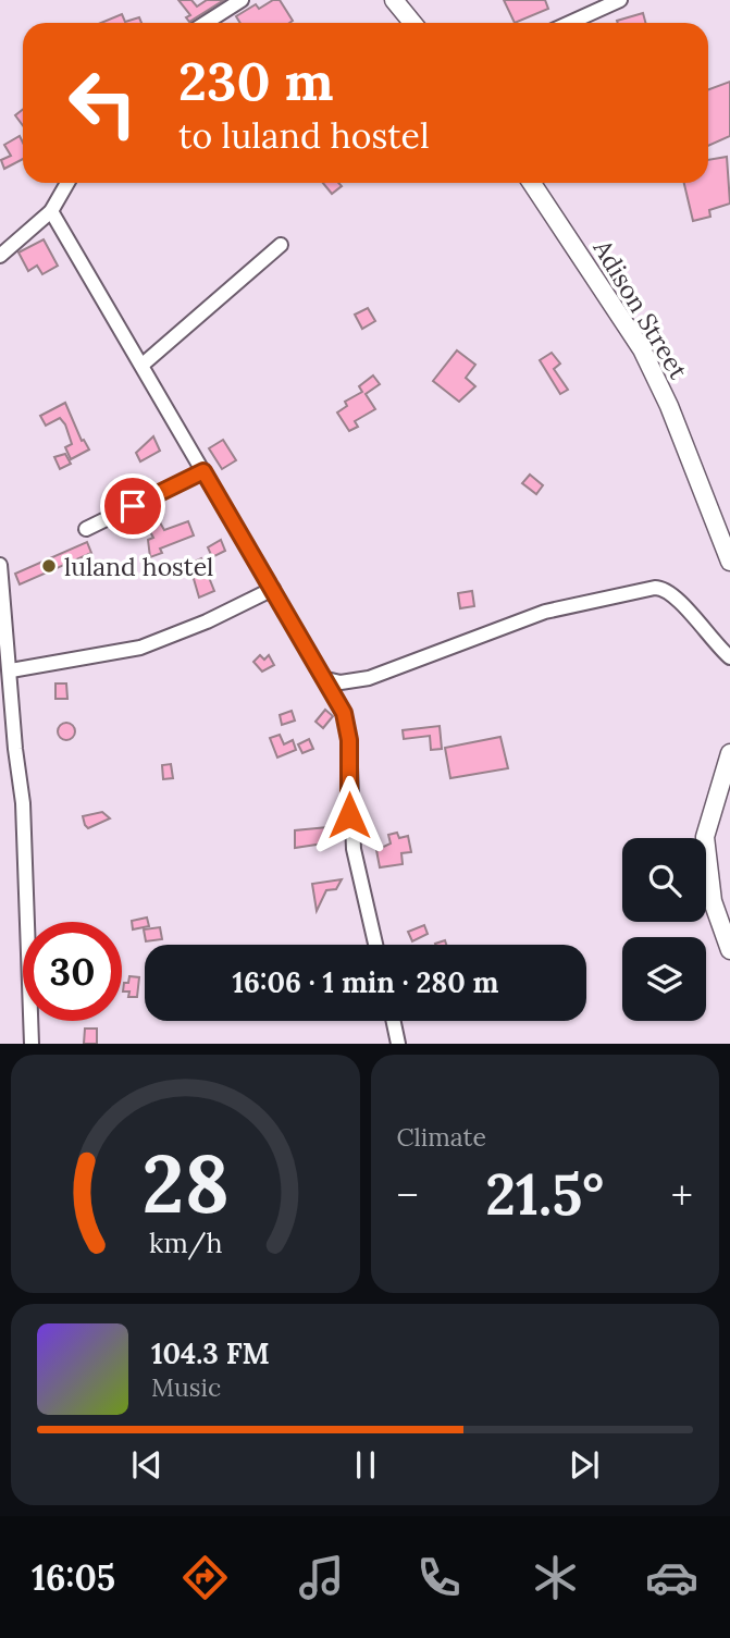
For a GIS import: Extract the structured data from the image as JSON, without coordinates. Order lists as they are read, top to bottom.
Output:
{
  "streets": {
    "street": ["Adison Street"]
  },
  "places": ["luland hostel"],
  "page": {
    "turn": ["230 m", "to luland hostel"],
    "limit": "30",
    "trip": "16:06 · 1 min · 280 m",
    "tile": "Climate",
    "heat": ["−", "21.5°", "+"],
    "song": ["104.3 FM", "Music"],
    "tabs": "16:05",
    "gauge": ["28", "km/h"]
  }
}
